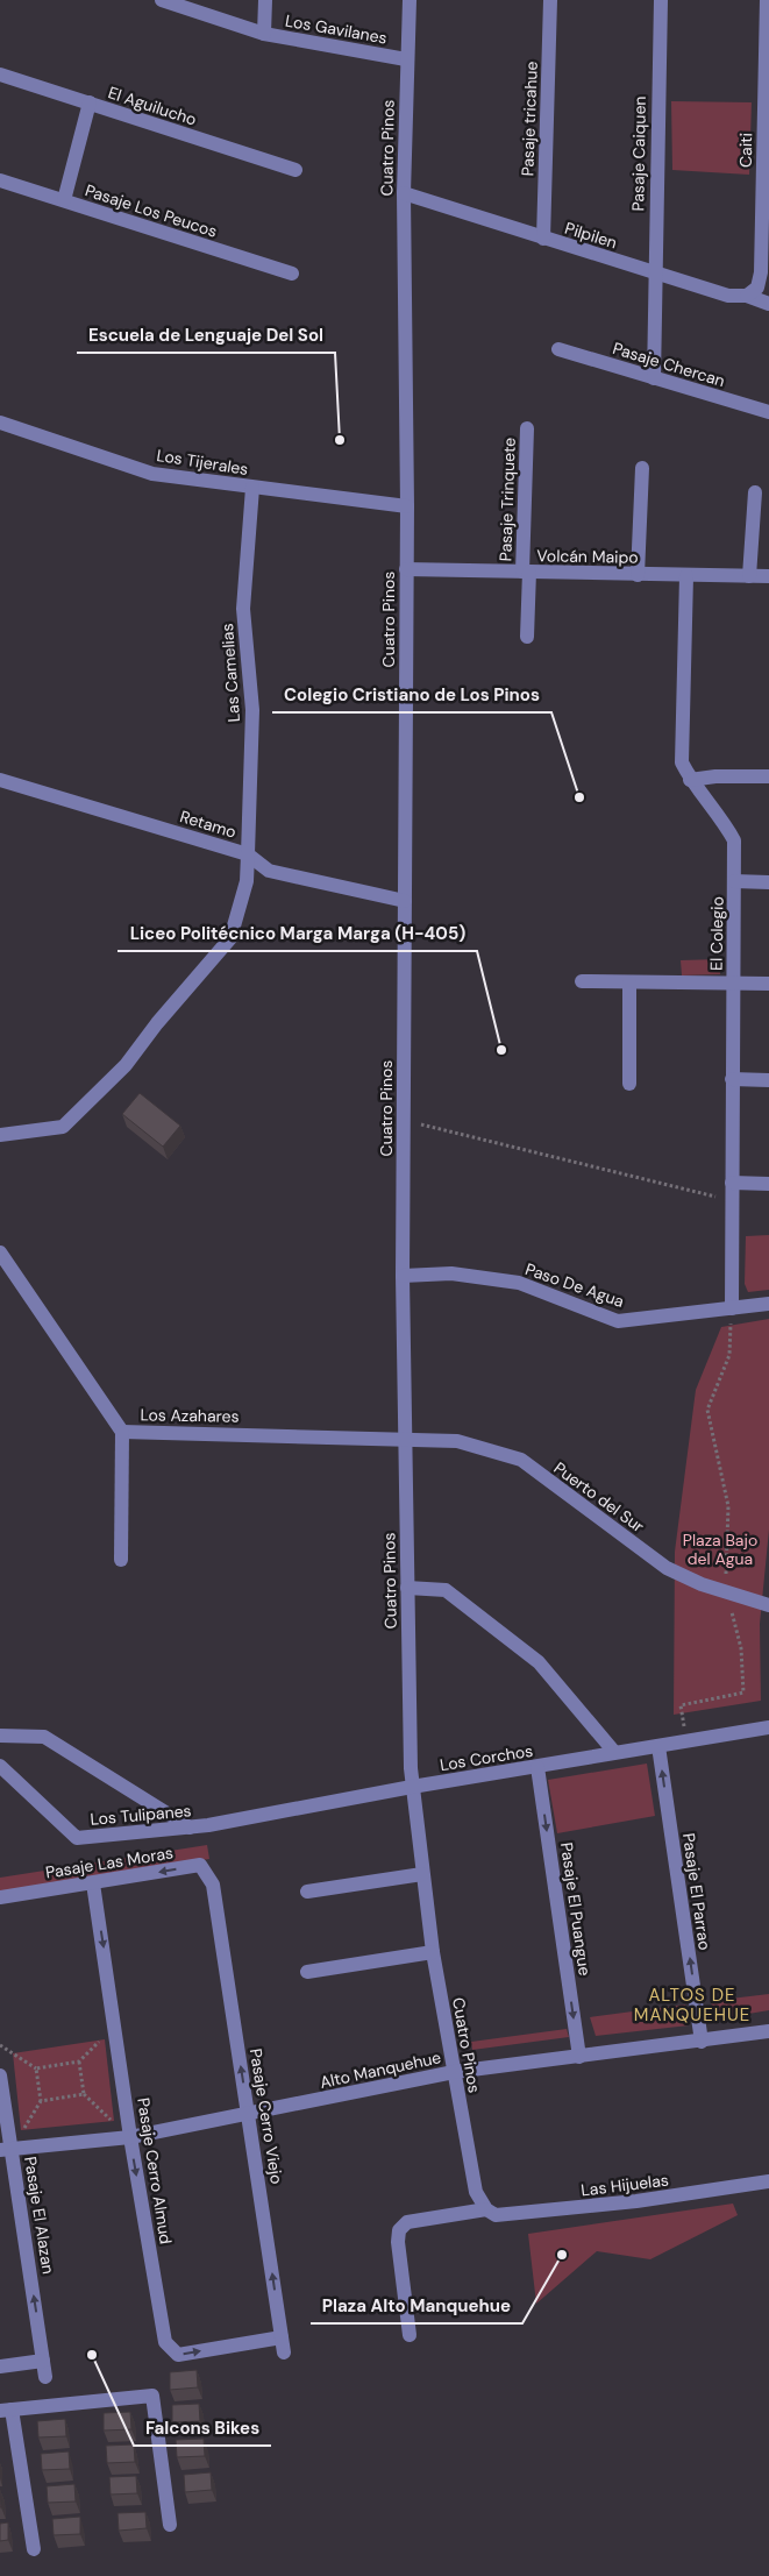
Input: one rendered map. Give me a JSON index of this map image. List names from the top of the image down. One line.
{"streets":{"street":["Los Gavilanes","El Aguilucho","Pasaje tricahue","Cuatro Pinos","Caiti","Pasaje Caiquen","Pasaje Los Peucos","Pilpilen","Pasaje Chercan","Los Tijerales","Pasaje Trinquete","Volcán Maipo","Las Camelias","Retamo","El Colegio","Paso De Agua","Los Azahares","Puerto del Sur","Los Corchos","Los Tulipanes","Pasaje Las Moras","Pasaje El Parrao","Pasaje El Puangue","Alto Manquehue","Pasaje Cerro Viejo","Pasaje Cerro Almud","Las Hijuelas","Pasaje El Alazan"]},"crossings":[["Los Gavilanes","Cuatro Pinos"],["Pasaje tricahue","Pilpilen"],["Cuatro Pinos","Pilpilen"],["Cuatro Pinos","Los Tijerales"],["Cuatro Pinos","Volcán Maipo"],["Cuatro Pinos","Retamo"],["Cuatro Pinos","Paso De Agua"],["Cuatro Pinos","Los Azahares"],["Cuatro Pinos","Puerto del Sur"],["Cuatro Pinos","Los Corchos"],["Cuatro Pinos","Alto Manquehue"],["Cuatro Pinos","Las Hijuelas"],["Caiti","Pilpilen"],["Pasaje Caiquen","Pilpilen"],["Pasaje Caiquen","Pasaje Chercan"],["Los Tijerales","Las Camelias"],["Pasaje Trinquete","Volcán Maipo"],["Volcán Maipo","El Colegio"],["Las Camelias","Retamo"],["El Colegio","Paso De Agua"],["Los Azahares","Puerto del Sur"],["Los Corchos","Los Tulipanes"],["Los Corchos","Pasaje El Parrao"],["Los Corchos","Pasaje El Puangue"],["Pasaje Las Moras","Pasaje Cerro Viejo"],["Pasaje Las Moras","Pasaje Cerro Almud"],["Pasaje El Parrao","Alto Manquehue"],["Pasaje El Puangue","Alto Manquehue"],["Alto Manquehue","Pasaje Cerro Viejo"],["Alto Manquehue","Pasaje Cerro Almud"],["Alto Manquehue","Pasaje El Alazan"],["Pasaje Cerro Viejo","Pasaje Cerro Almud"]],"one_way":["Pasaje Las Moras","Pasaje El Parrao","Pasaje El Puangue","Pasaje Cerro Viejo","Pasaje Cerro Almud","Pasaje El Alazan"],"districts":["ALTOS DE MANQUEHUE"],"parks":["Plaza Bajo del Agua"],"places":["Escuela de Lenguaje Del Sol","Colegio Cristiano de Los Pinos","Liceo Politécnico Marga Marga (H-405)","Plaza Alto Manquehue","Falcons Bikes"]}
